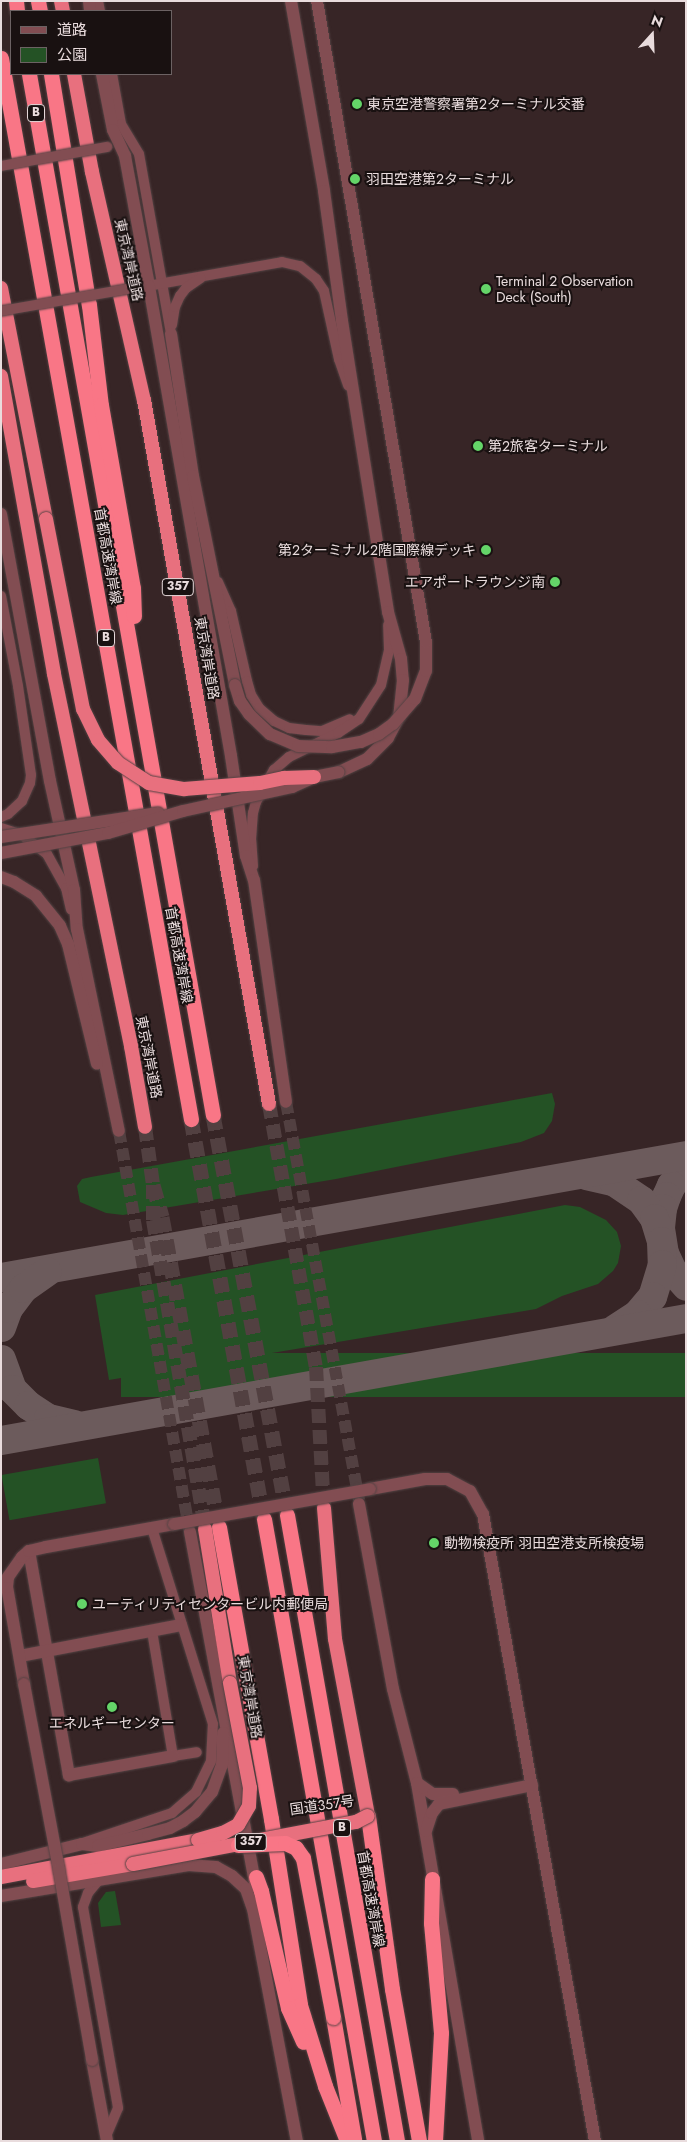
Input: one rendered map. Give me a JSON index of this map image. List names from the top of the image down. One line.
{"streets":{"highway":["B","東京湾岸道路","首都高速湾岸線","357","国道357号"]},"crossings":[["東京湾岸道路","国道357号"]],"places":["東京空港警察署第2ターミナル交番","羽田空港第2ターミナル","Terminal 2 Observation Deck (South)","第2旅客ターミナル","第2ターミナル2階国際線デッキ","エアポートラウンジ南","動物検疫所 羽田空港支所検疫場","ユーティリティセンタービル内郵便局","エネルギーセンター"],"legend":["道路","公園"],"north":"top"}
